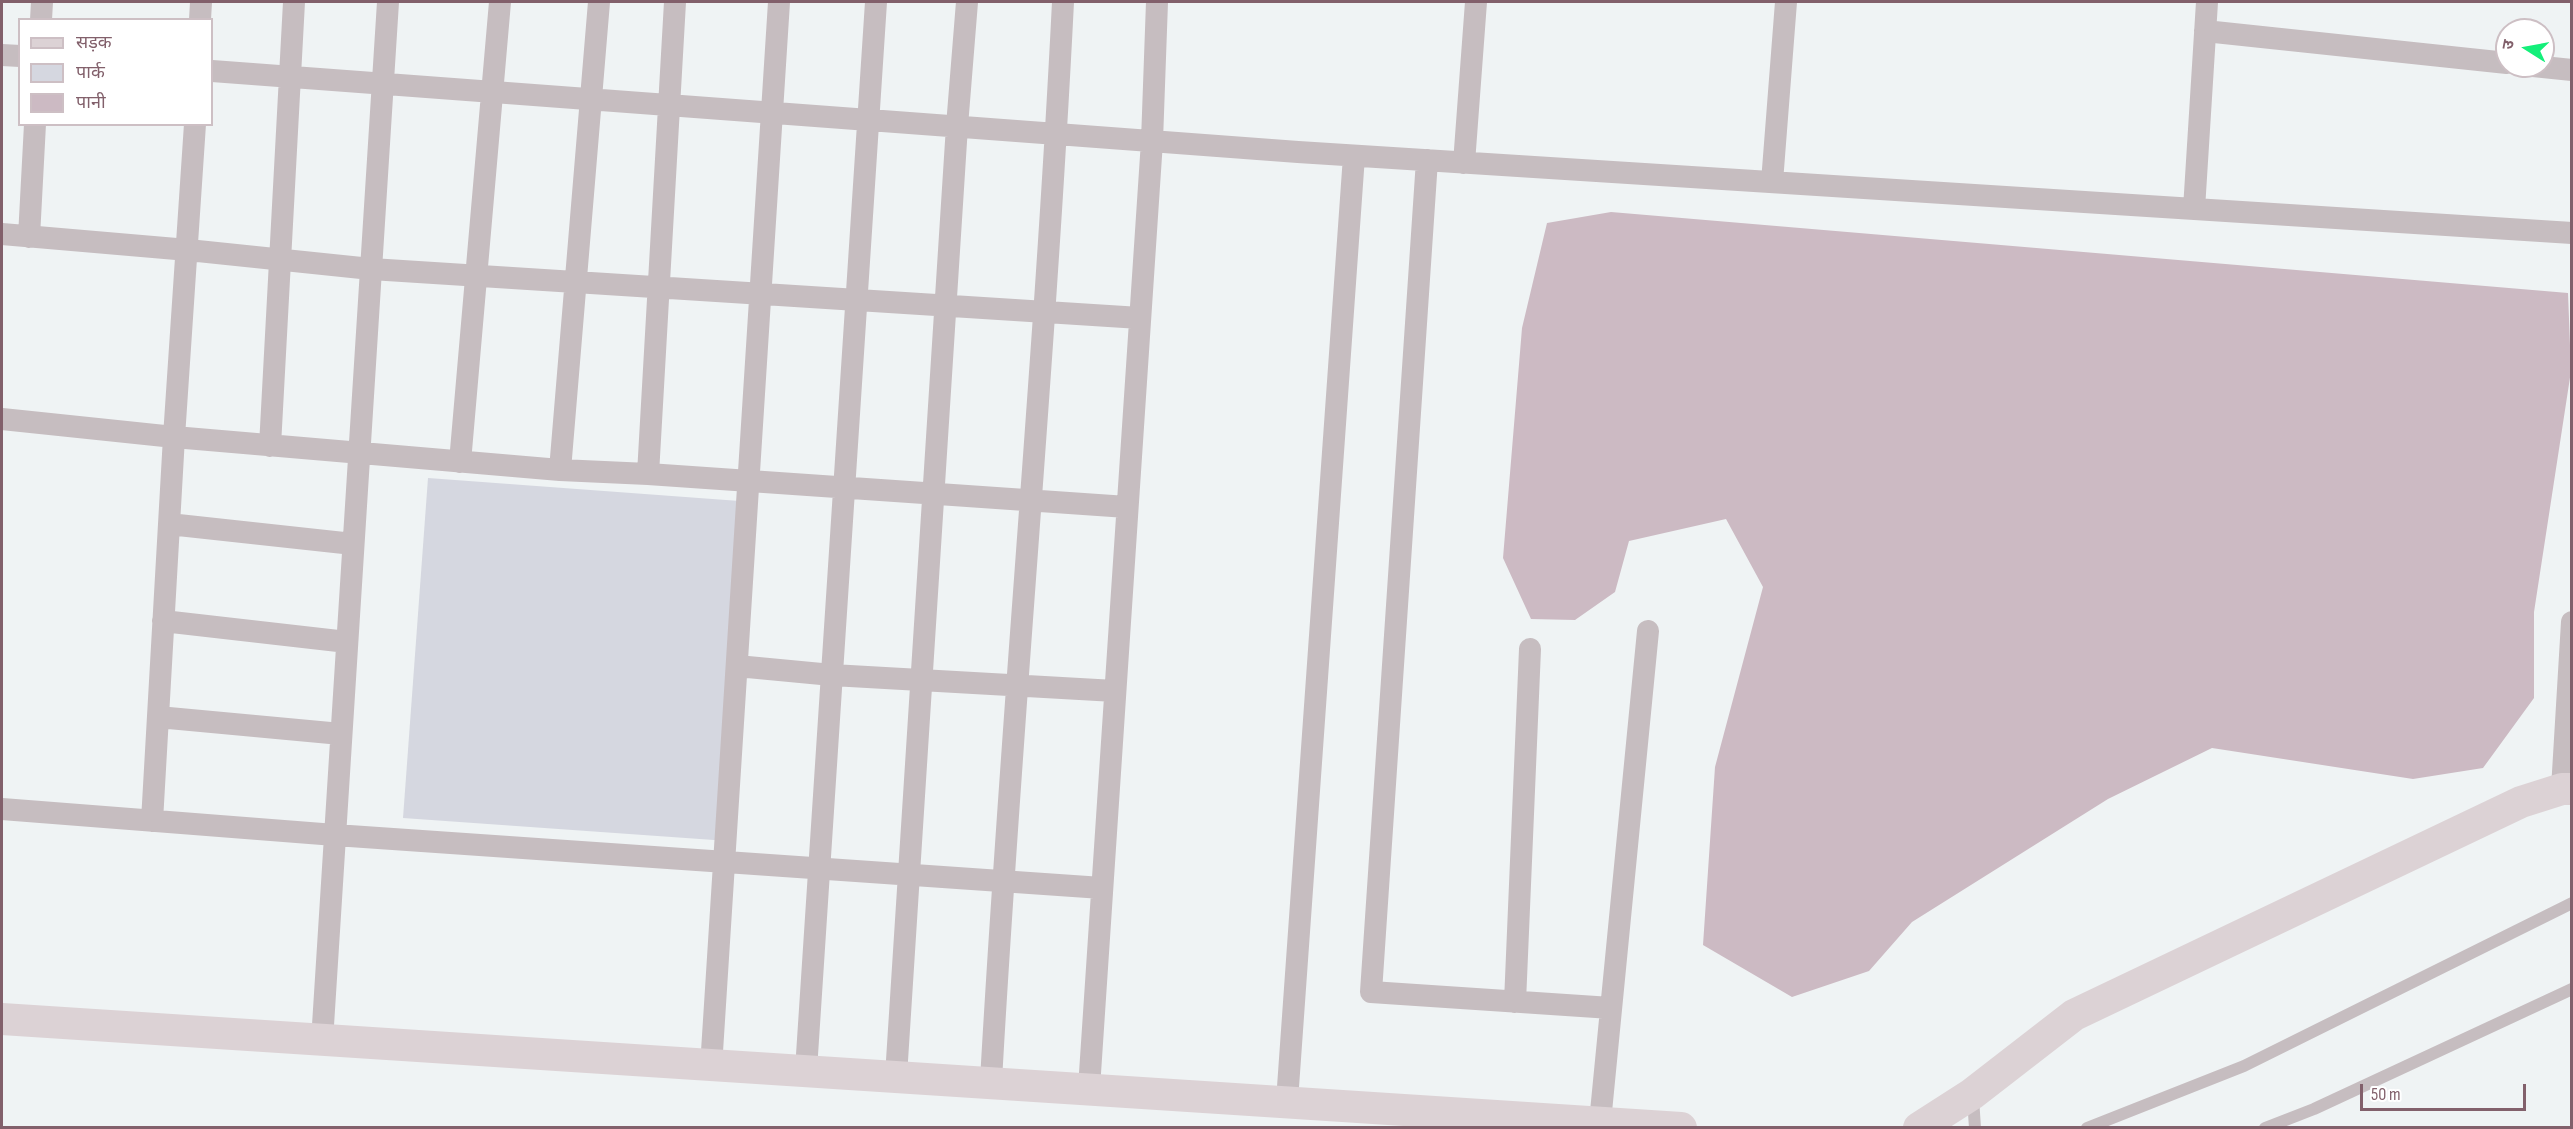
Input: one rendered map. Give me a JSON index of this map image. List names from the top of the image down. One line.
{"legend":["सड़क","पार्क","पानी"],"scale_bar":"50 m","north":"left"}
